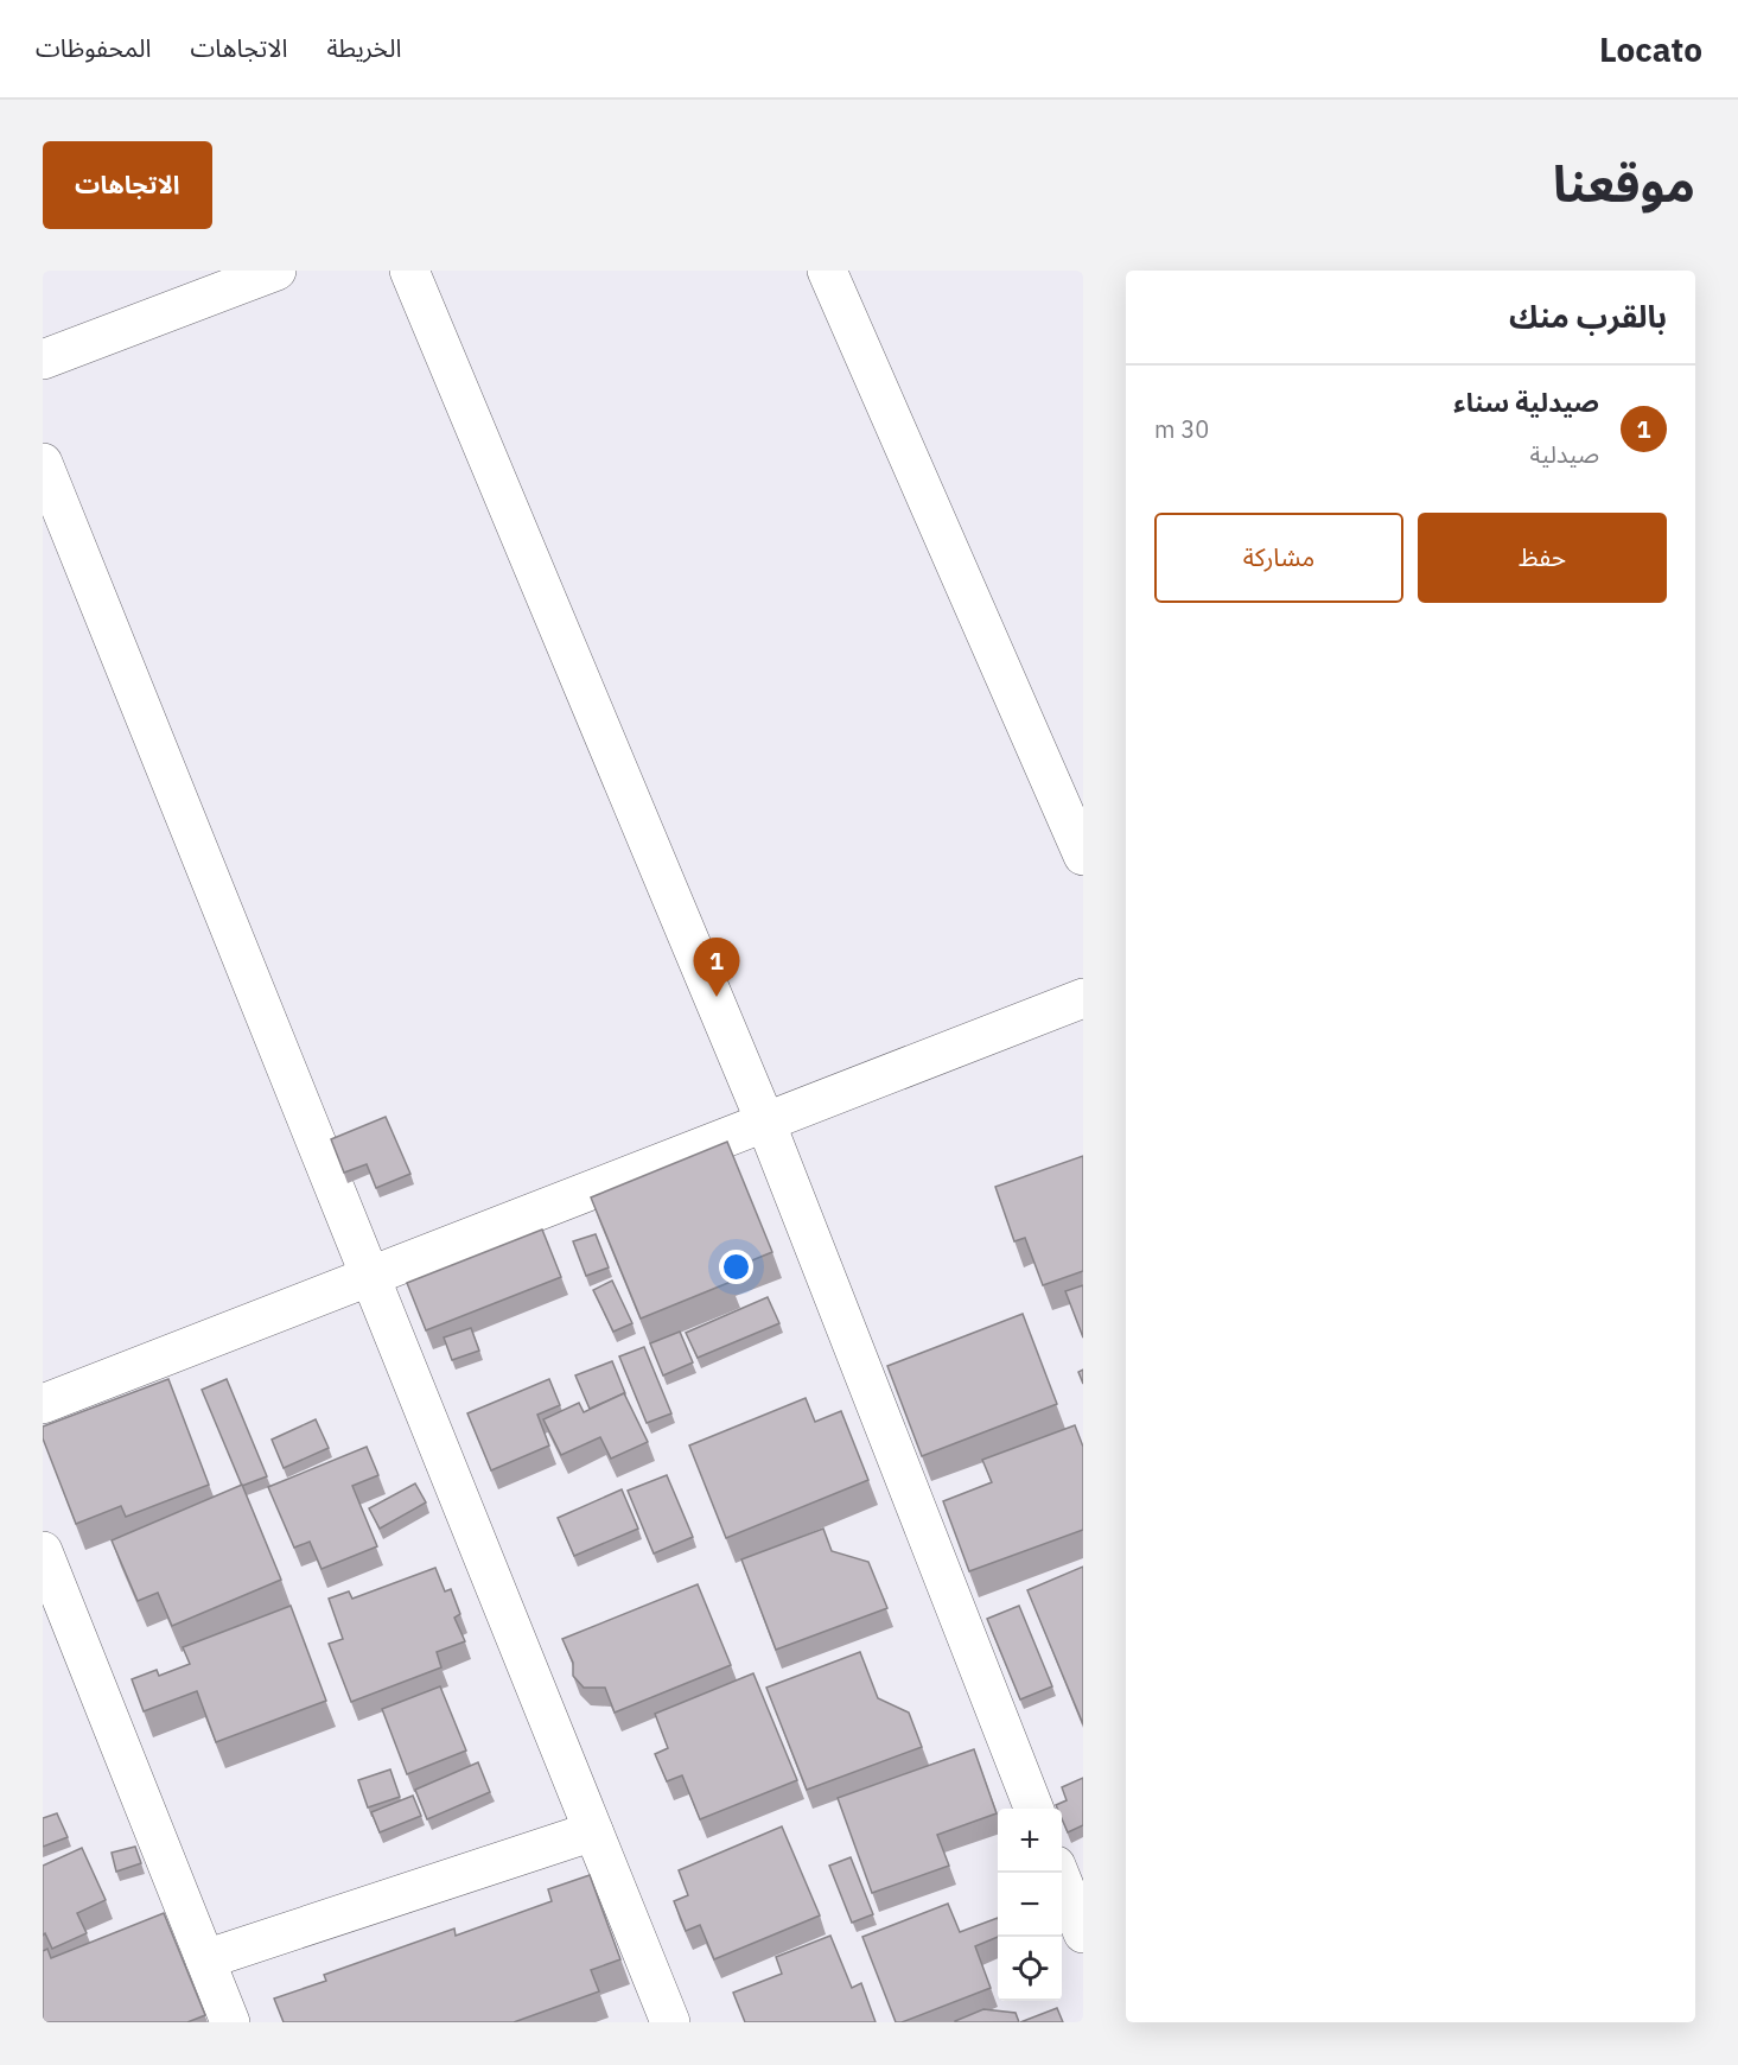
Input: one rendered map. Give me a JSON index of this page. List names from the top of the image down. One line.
{"page":{"header":"Locato","nav":["الخريطة","الاتجاهات","المحفوظات"],"title":"موقعنا","buttons":["الاتجاهات",["حفظ","مشاركة"]],"heading":"بالقرب منك","list":[{"mark":"1","name":"صيدلية سناء","note":"صيدلية","value":"30 m"}],"pins":"1","map_buttons":["+","−"]}}
